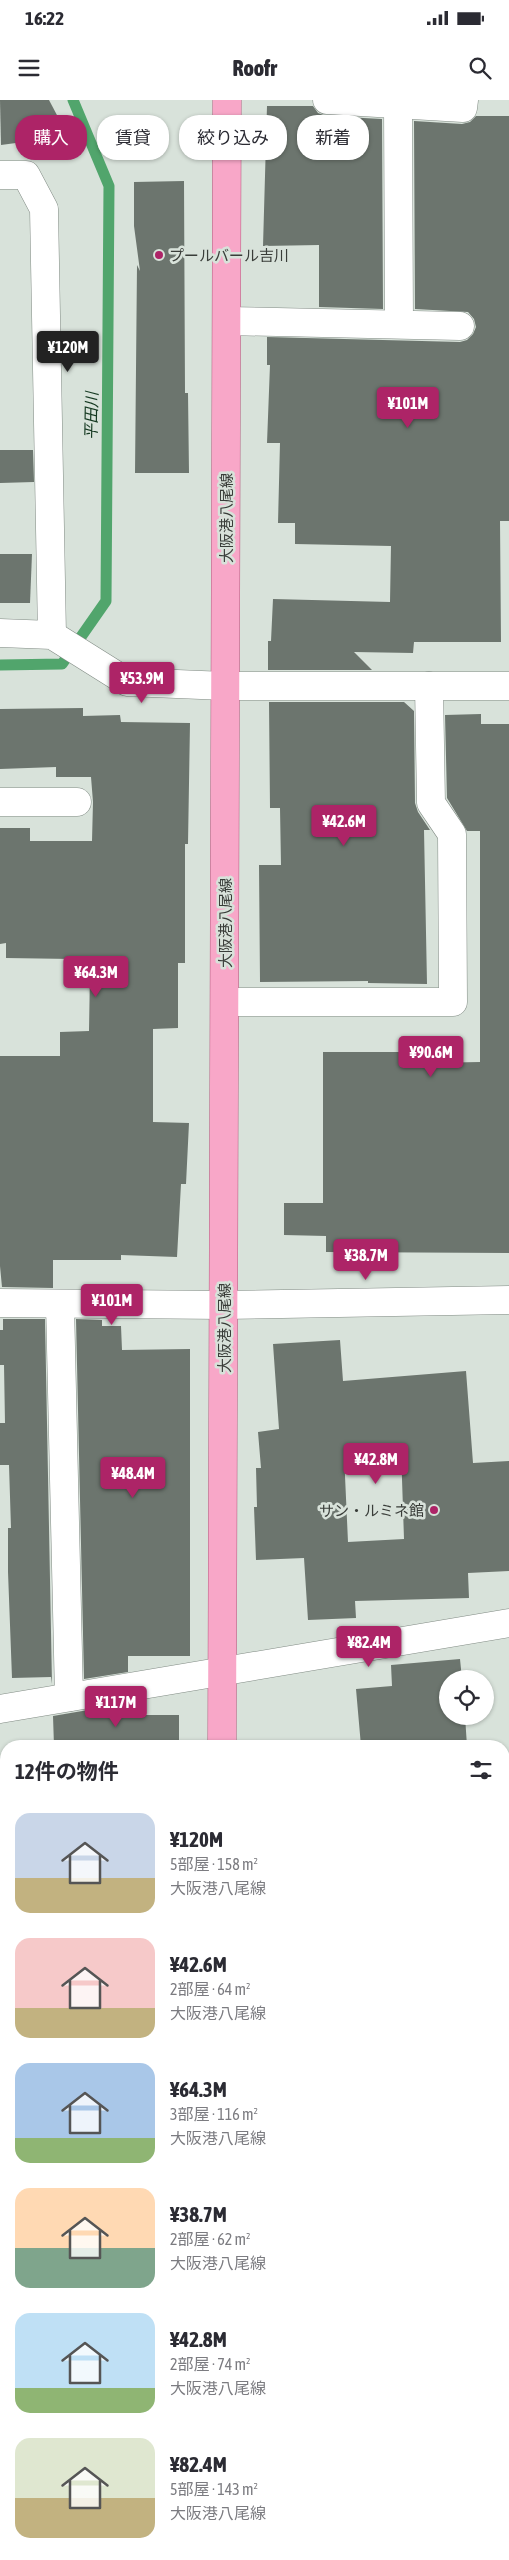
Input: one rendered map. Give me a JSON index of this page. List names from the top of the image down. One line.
{"streets":{"main road":["大阪港八尾線"]},"water":["平田川"],"places":["プールバール吉川","サン・ルミネ館"],"page":{"status":"16:22","header":"Roofr","chip":["購入","賃貸","絞り込み","新着"],"price":["¥120M","¥101M","¥53.9M","¥42.6M","¥64.3M","¥90.6M","¥38.7M","¥101M","¥42.8M","¥48.4M","¥82.4M","¥117M"],"heading":"12件の物件","list":[{"name":"¥120M","note":"5部屋 · 158 m² · 大阪港八尾線"},{"name":"¥42.6M","note":"2部屋 · 64 m² · 大阪港八尾線"},{"name":"¥64.3M","note":"3部屋 · 116 m² · 大阪港八尾線"},{"name":"¥38.7M","note":"2部屋 · 62 m² · 大阪港八尾線"},{"name":"¥42.8M","note":"2部屋 · 74 m² · 大阪港八尾線"},{"name":"¥82.4M","note":"5部屋 · 143 m² · 大阪港八尾線"}]}}
